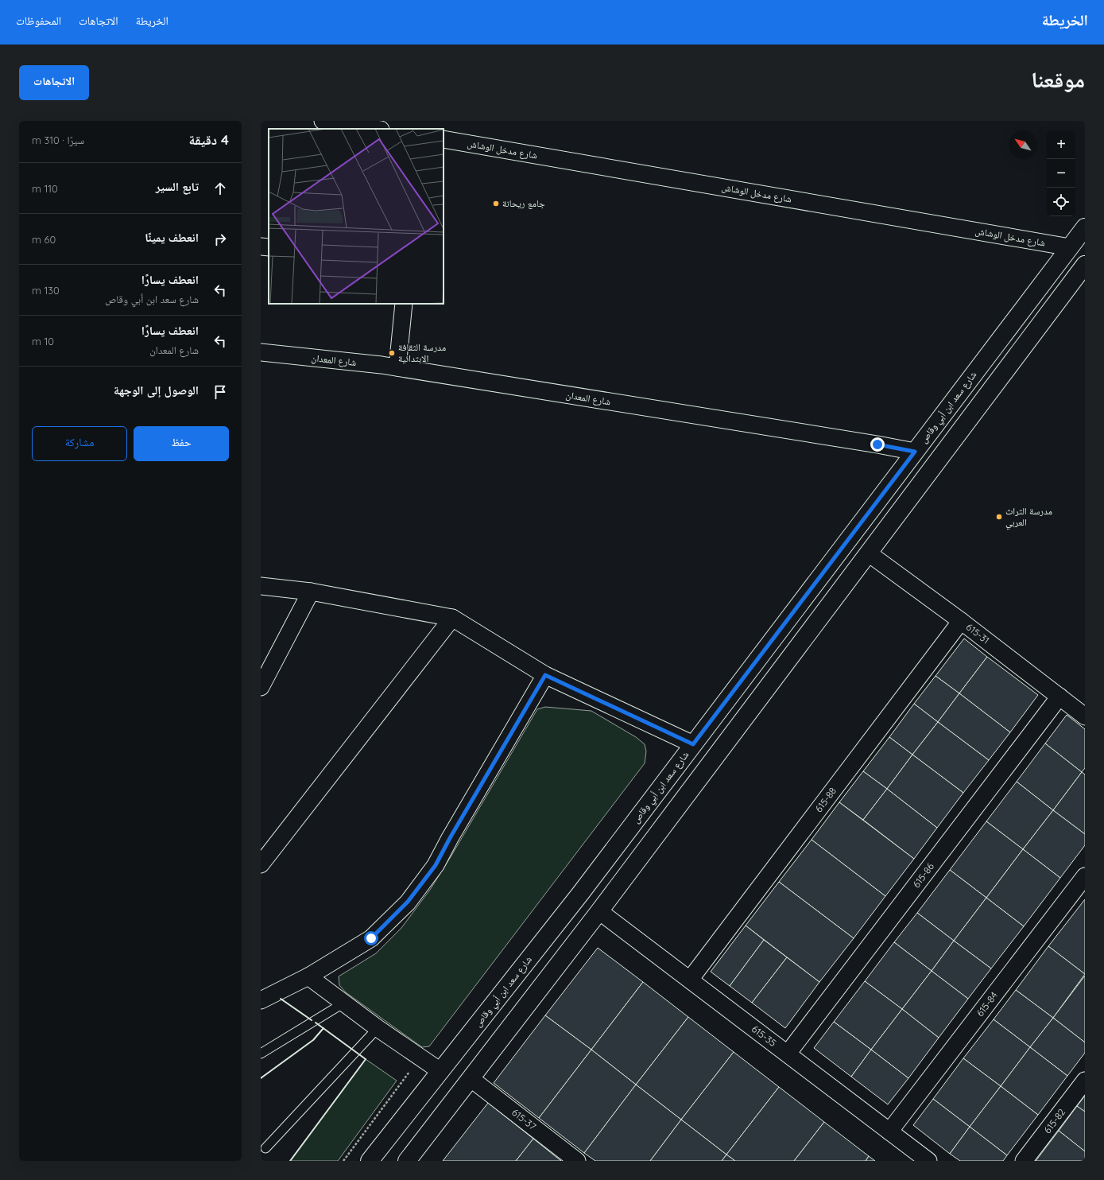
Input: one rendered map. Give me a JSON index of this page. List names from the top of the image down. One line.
{"streets":{"main road":["شارع سعد ابن أبي وقاص"],"street":["شارع مدخل الوشاش","شارع المعدان","615-31","615-88","615-86","615-84","615-35","615-37","615-82"]},"crossings":[["شارع مدخل الوشاش","شارع سعد ابن أبي وقاص"],["شارع المعدان","شارع سعد ابن أبي وقاص"],["615-31","615-88"],["615-31","615-86"],["615-88","615-35"],["615-86","615-35"],["615-84","615-35"]],"places":["جامع ريحانة","مدرسة الثقافة الابتدائية","مدرسة التراث العربي"],"north":"top left","page":{"header":"الخريطة","nav":["الخريطة","الاتجاهات","المحفوظات"],"title":"موقعنا","buttons":["الاتجاهات",["حفظ","مشاركة"]],"heading":["4 دقيقة","سيرًا · 310 m"],"map_buttons":["+","−"],"list":[["تابع السير","110 m"],["انعطف يمينًا","60 m"],["انعطف يسارًا","شارع سعد ابن أبي وقاص","130 m"],["انعطف يسارًا","شارع المعدان","10 m"],"الوصول إلى الوجهة"]}}
